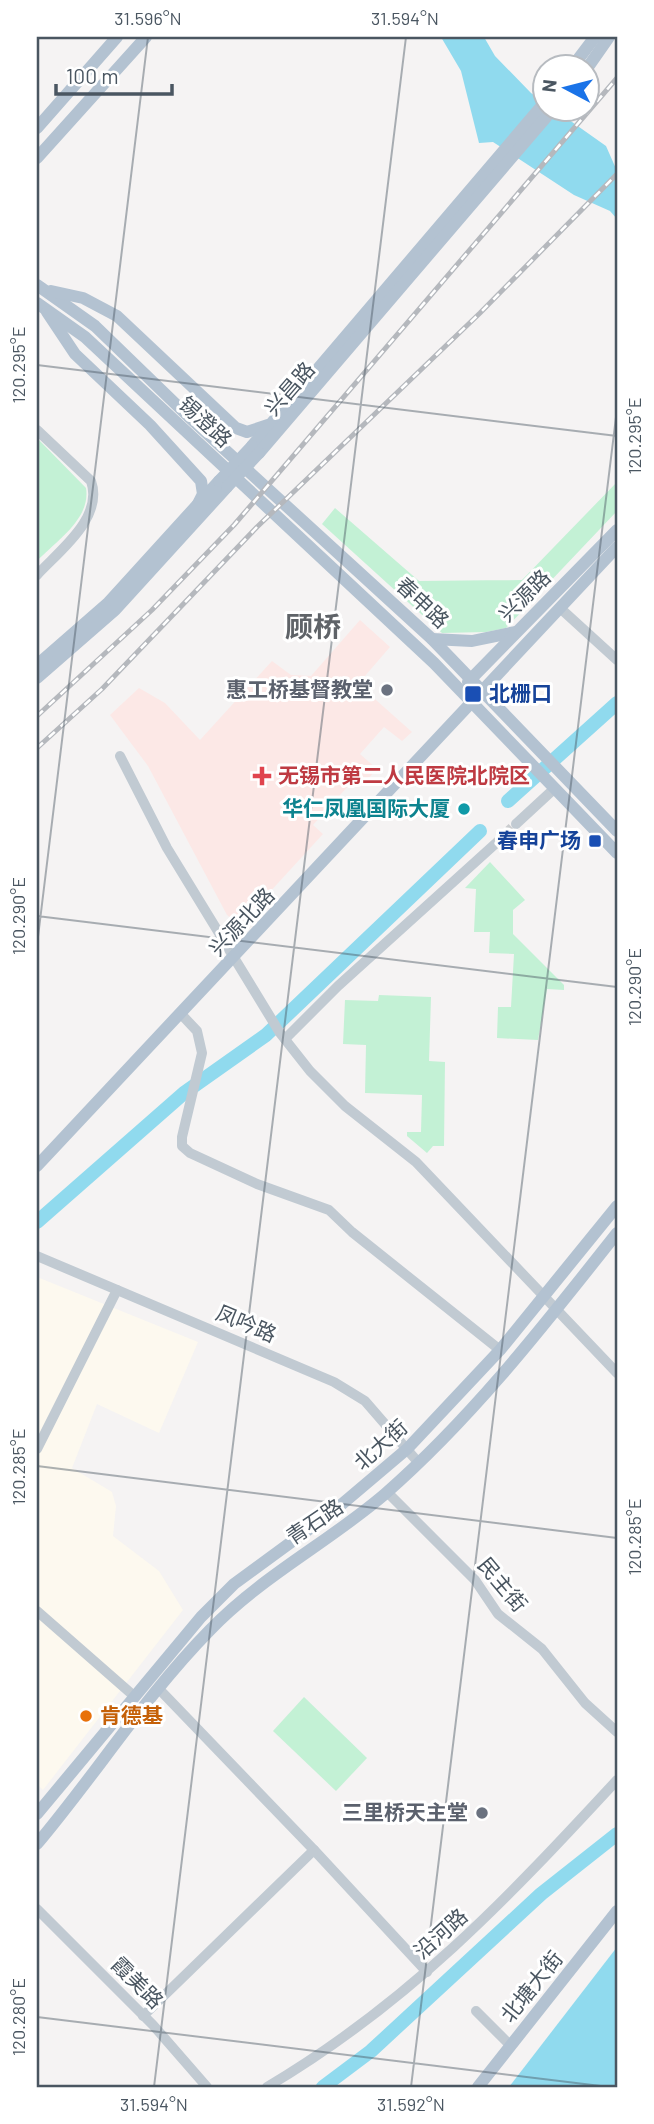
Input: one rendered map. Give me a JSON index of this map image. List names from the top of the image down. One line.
{"streets":{"main road":["兴昌路","锡澄路","兴源路","春申路","兴源北路","北大街","青石路","北塘大街"],"street":["凤吟路","民主街","沿河路","霞美路"]},"crossings":[["锡澄路","春申路"],["兴源路","春申路"],["兴源路","兴源北路"],["春申路","兴源北路"],["凤吟路","北大街"],["凤吟路","青石路"],["青石路","民主街"]],"districts":["顾桥"],"places":{"other":["惠工桥基督教堂","华仁凤凰国际大厦","肯德基","三里桥天主堂"],"transit":["北栅口","春申广场"],"health":["无锡市第二人民医院北院区"]},"scale_bar":"100 m","north":"left","coordinates":["31.596°N","31.594°N","120.295°E","120.290°E","120.285°E","120.280°E","31.592°N"]}
